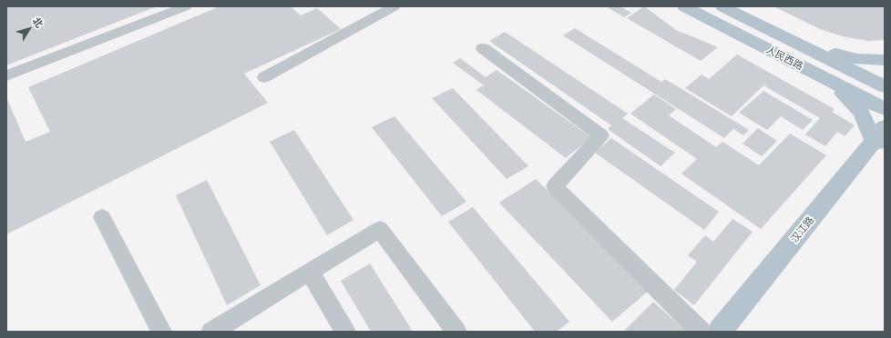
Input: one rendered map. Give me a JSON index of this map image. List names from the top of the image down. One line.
{"streets":{"main road":["人民西路","汉江路"]},"north":"top right"}
